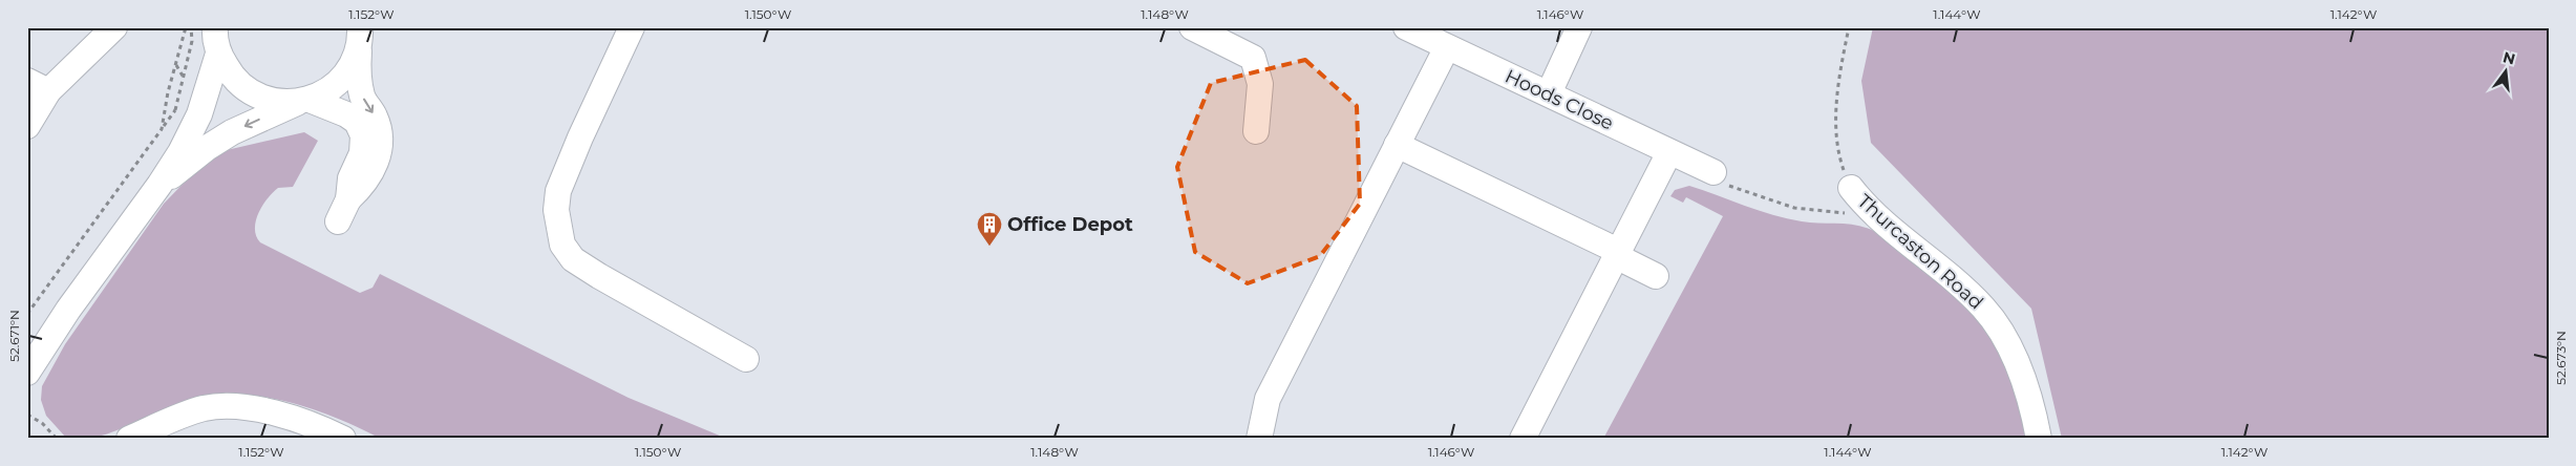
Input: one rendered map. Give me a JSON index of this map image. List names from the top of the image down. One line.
{"streets":{"street":["Hoods Close","Thurcaston Road"]},"places":{"building":["Office Depot"]},"north":"top","coordinates":["1.152°W","1.150°W","1.148°W","1.146°W","1.144°W","1.142°W","52.671°N","52.673°N"]}
